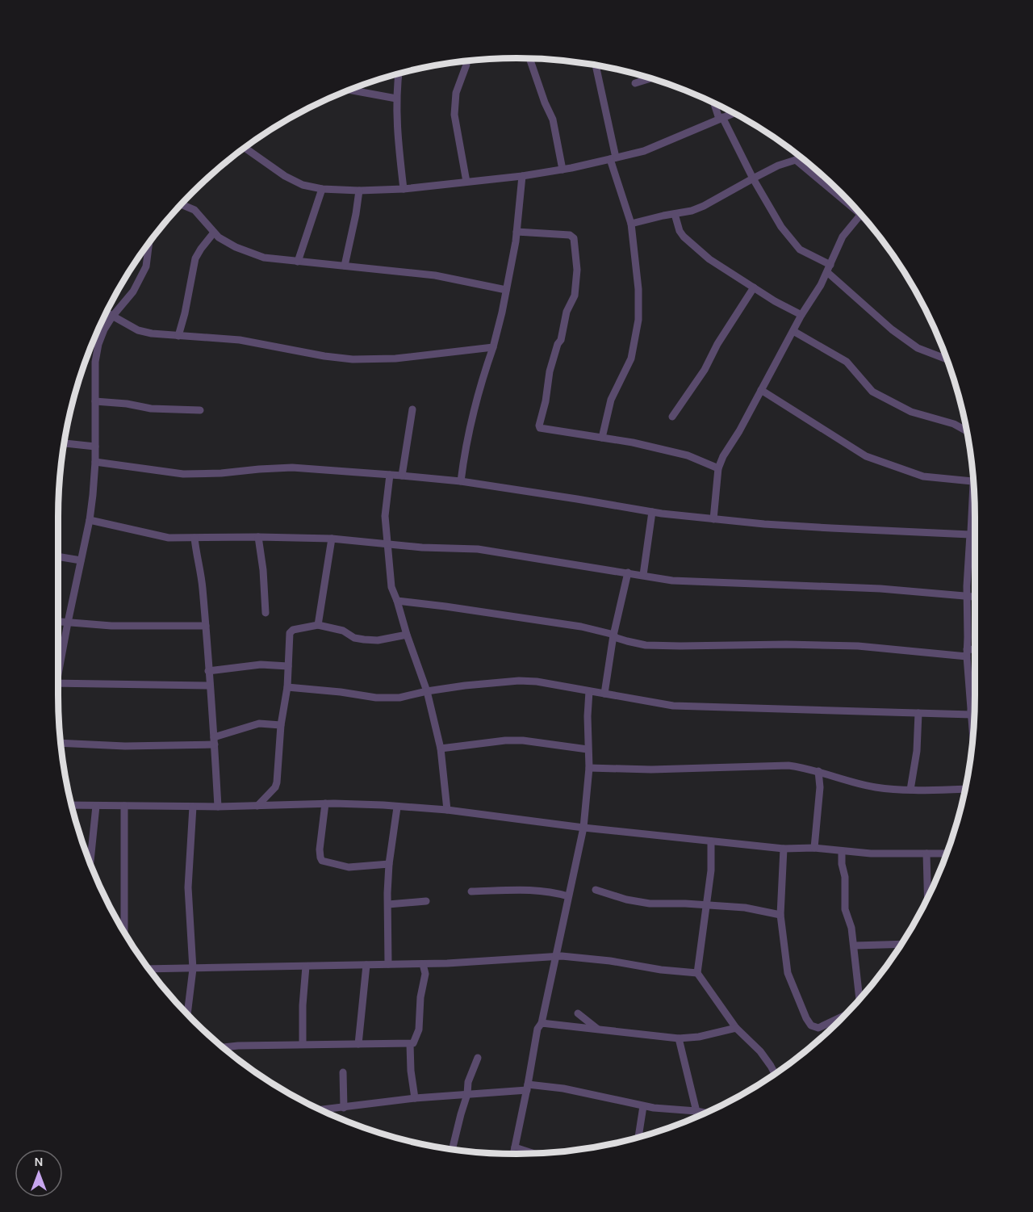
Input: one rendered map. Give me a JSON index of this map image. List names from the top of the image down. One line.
{"north":"top"}
